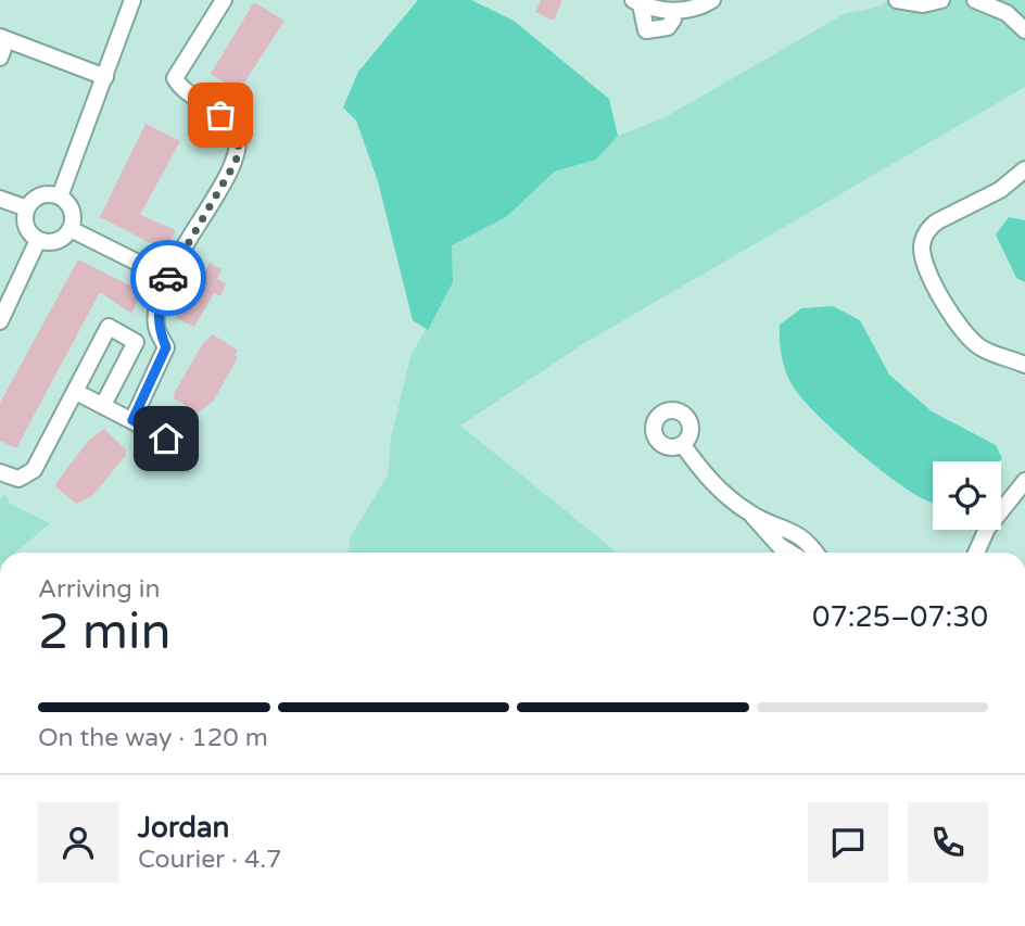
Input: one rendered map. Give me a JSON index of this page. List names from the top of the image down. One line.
{"page":{"heading":["2 min","Arriving in","07:25–07:30"],"panel":["Jordan","Courier · 4.7"],"bar":"On the way · 120 m"}}
